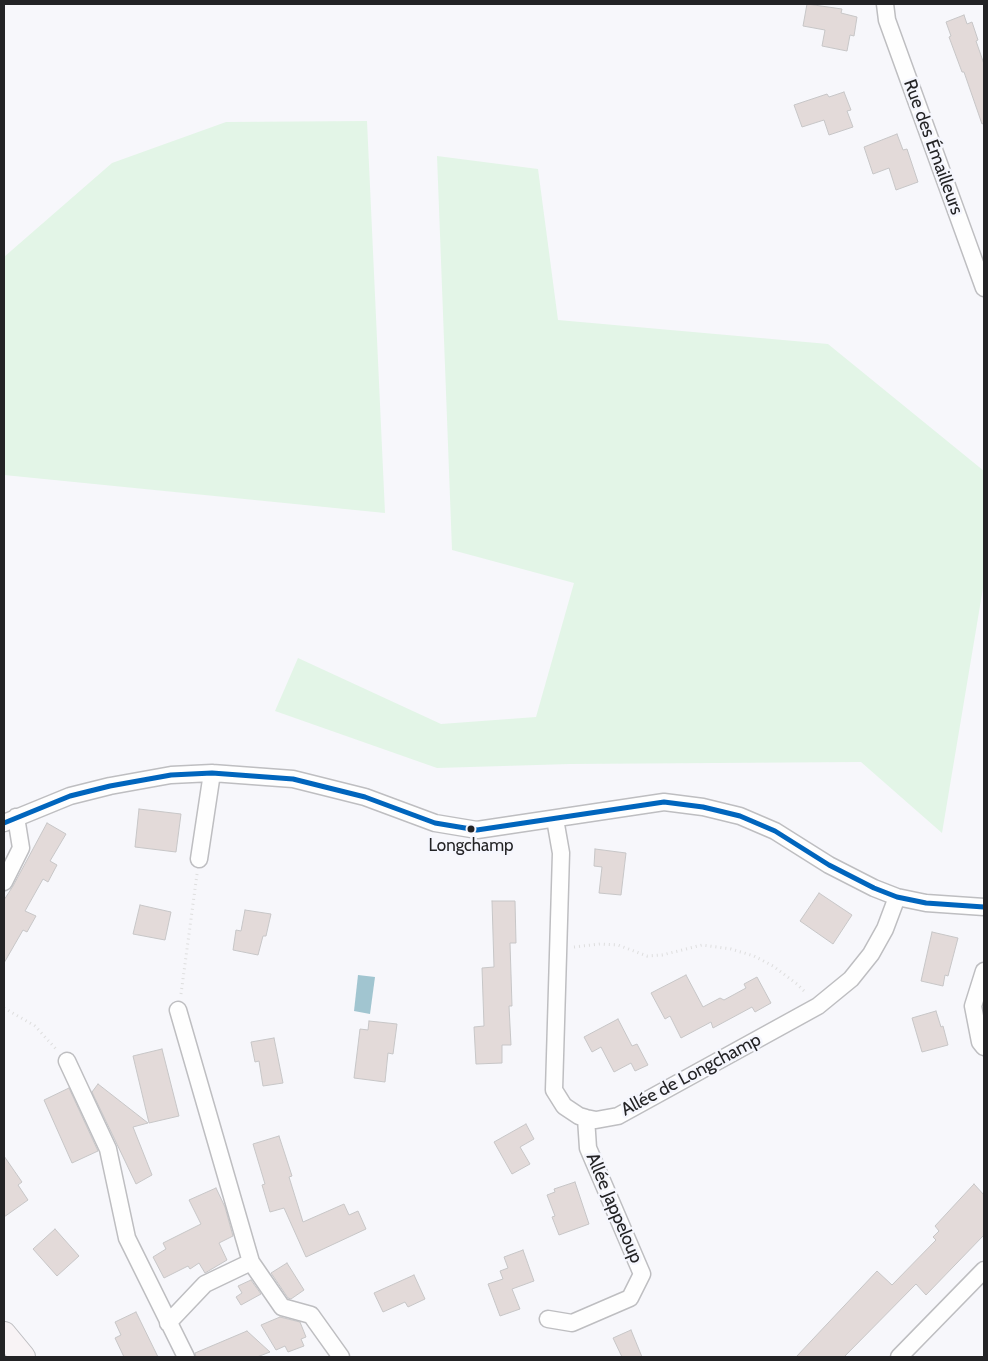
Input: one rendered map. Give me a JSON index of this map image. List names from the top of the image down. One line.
{"streets":{"street":["Rue des Émailleurs","Allée de Longchamp","Allée Jappeloup"]},"crossings":[["Allée de Longchamp","Allée Jappeloup"]],"places":["Longchamp"]}
